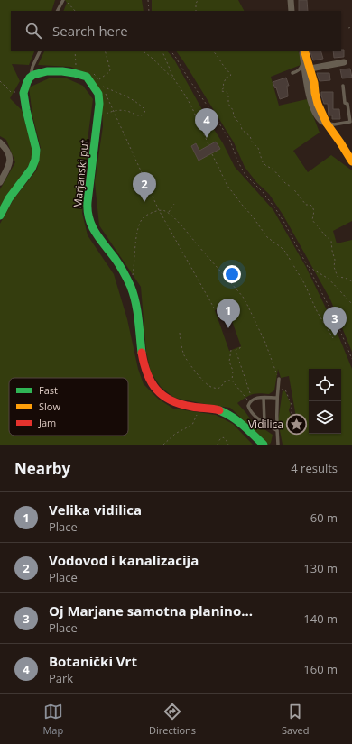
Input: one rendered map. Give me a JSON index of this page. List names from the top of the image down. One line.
{"streets":{"street":["Marjanski put"]},"places":{"place":["Vidilica"]},"legend":["Fast","Slow","Jam"],"page":{"search":"Search here","pins":["4","2","1","3"],"heading":["Nearby","4 results"],"list":[{"mark":"1","name":"Velika vidilica","note":"Place","value":"60 m"},{"mark":"2","name":"Vodovod i kanalizacija","note":"Place","value":"130 m"},{"mark":"3","name":"Oj Marjane samotna planino...","note":"Place","value":"140 m"},{"mark":"4","name":"Botanički Vrt","note":"Park","value":"160 m"}],"nav":["Map","Directions","Saved"]}}
